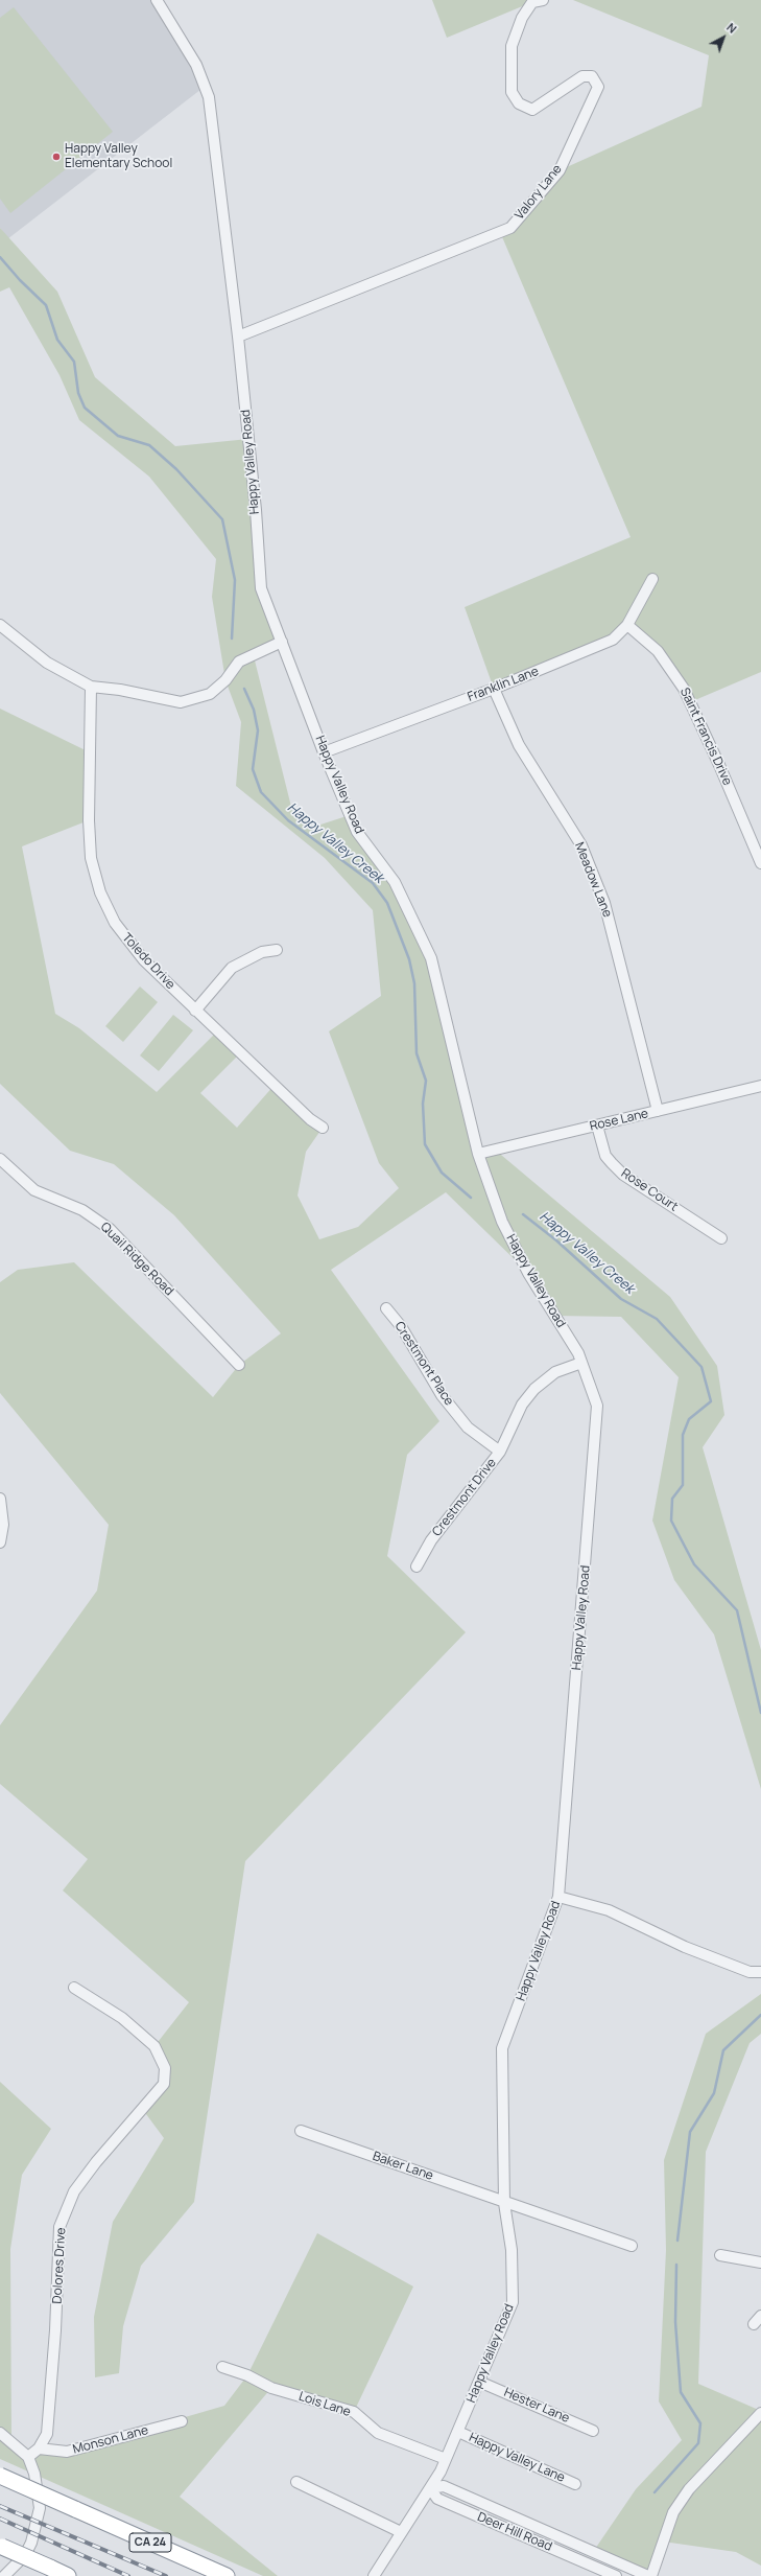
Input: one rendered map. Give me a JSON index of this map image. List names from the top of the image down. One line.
{"streets":{"highway":["CA 24"],"street":["Valory Lane","Happy Valley Road","Franklin Lane","Saint Francis Drive","Meadow Lane","Toledo Drive","Rose Lane","Rose Court","Quail Ridge Road","Crestmont Place","Crestmont Drive","Baker Lane","Dolores Drive","Lois Lane","Hester Lane","Monson Lane","Happy Valley Lane","Deer Hill Road"]},"crossings":[["Valory Lane","Happy Valley Road"],["Happy Valley Road","Franklin Lane"],["Happy Valley Road","Rose Lane"],["Happy Valley Road","Crestmont Drive"],["Happy Valley Road","Baker Lane"],["Happy Valley Road","Lois Lane"],["Happy Valley Road","Hester Lane"],["Happy Valley Road","Happy Valley Lane"],["Happy Valley Road","Deer Hill Road"],["Franklin Lane","Saint Francis Drive"],["Franklin Lane","Meadow Lane"],["Meadow Lane","Rose Lane"],["Rose Lane","Rose Court"],["Crestmont Place","Crestmont Drive"],["Dolores Drive","Monson Lane"]],"water":["Happy Valley Creek"],"places":["Happy Valley Elementary School"],"north":"top right"}
